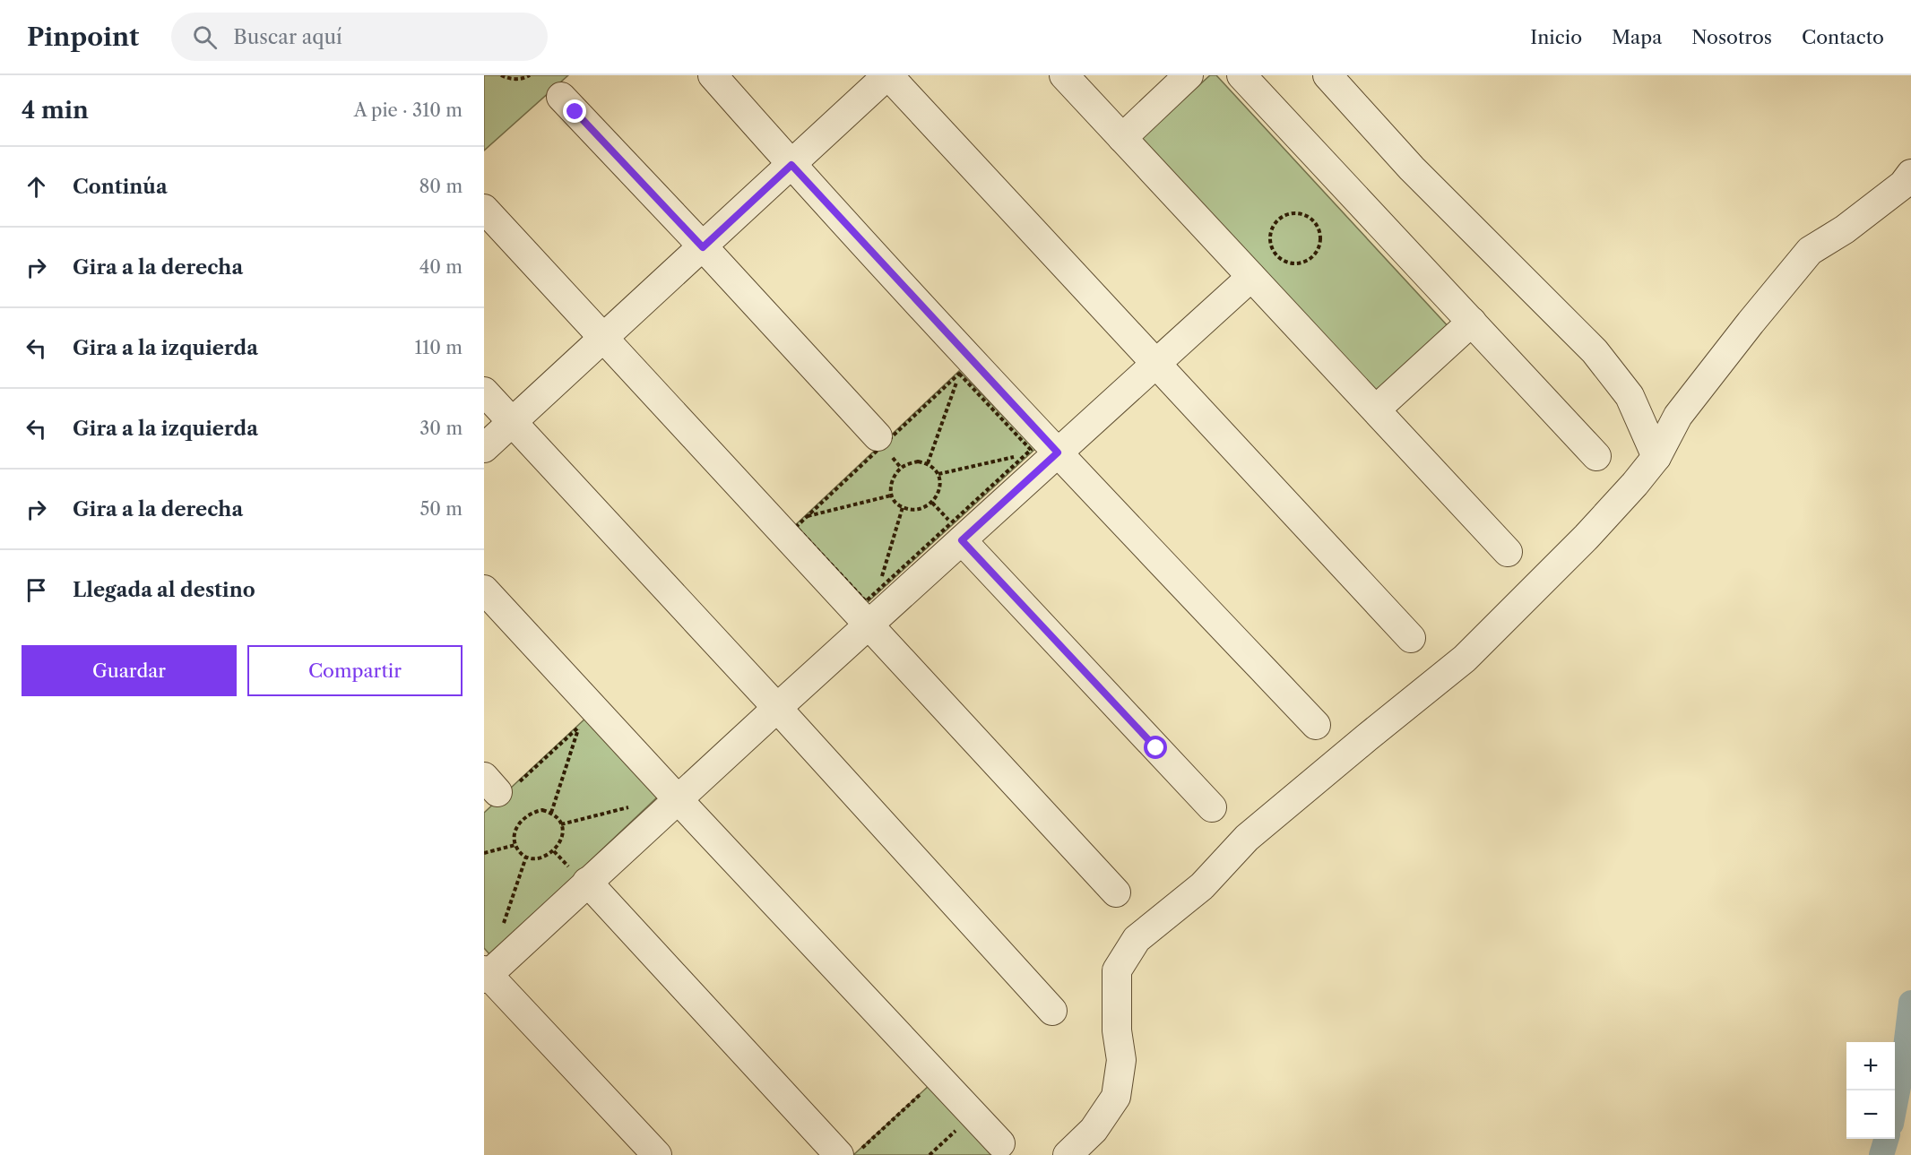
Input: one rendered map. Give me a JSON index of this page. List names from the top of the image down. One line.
{"page":{"header":"Pinpoint","search":"Buscar aquí","nav":["Inicio","Mapa","Nosotros","Contacto"],"heading":["4 min","A pie · 310 m"],"list":[["Continúa","80 m"],["Gira a la derecha","40 m"],["Gira a la izquierda","110 m"],["Gira a la izquierda","30 m"],["Gira a la derecha","50 m"],"Llegada al destino"],"buttons":["Guardar","Compartir"],"map_buttons":["+","−"]}}
